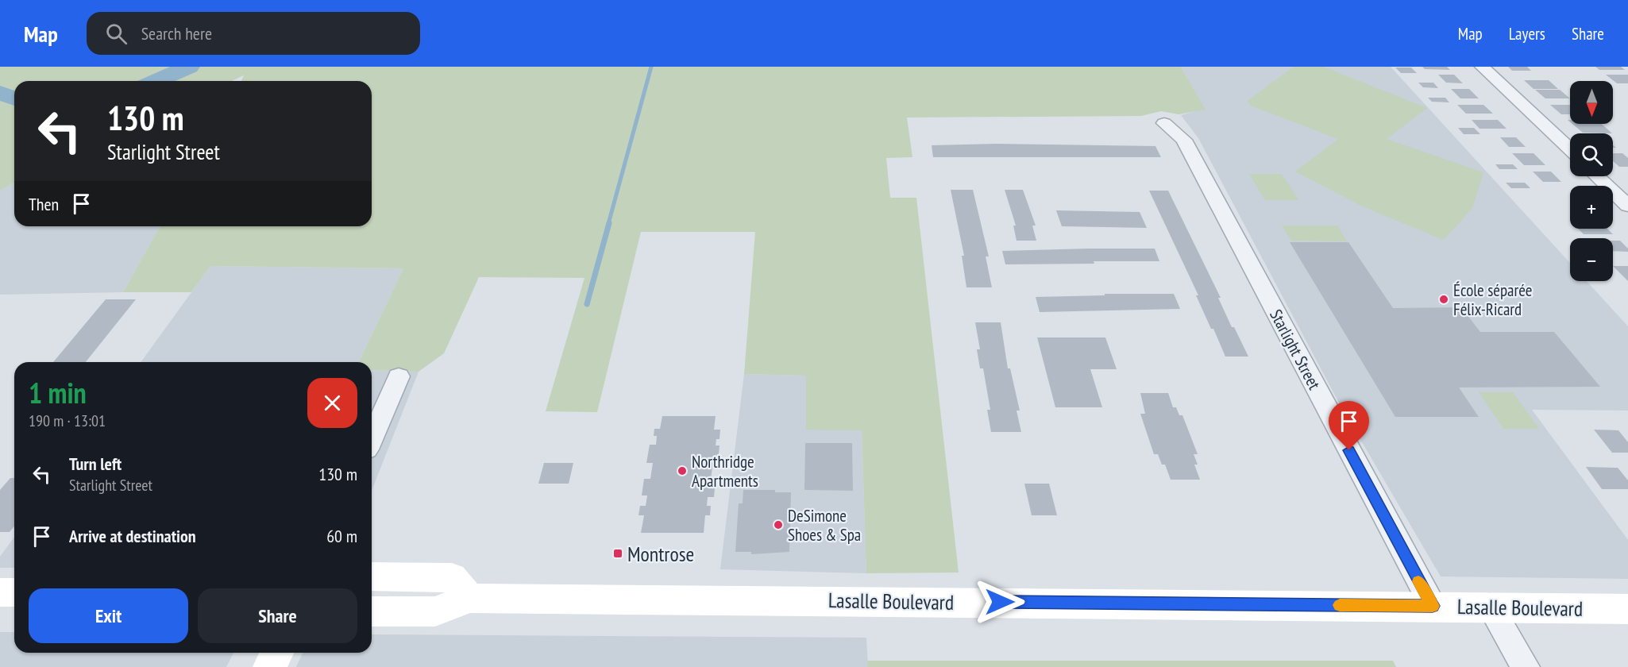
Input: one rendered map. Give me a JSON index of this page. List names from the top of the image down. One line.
{"streets":{"main road":["Lasalle Boulevard"],"street":["Starlight Street"]},"crossings":[["Starlight Street","Lasalle Boulevard"]],"places":{"other":["École séparée Félix-Ricard","Northridge Apartments","DeSimone Shoes & Spa"],"transit":["Montrose"]},"north":"bottom","page":{"header":"Map","search":"Search here","nav":["Map","Layers","Share"],"map_buttons":["+","−"],"turn":["130 m","Starlight Street"],"then":"Then","heading":["1 min","190 m · 13:01"],"list":[{"name":"Turn left","note":"Starlight Street","value":"130 m"},{"name":"Arrive at destination","value":"60 m"}],"buttons":["Exit","Share"]}}
